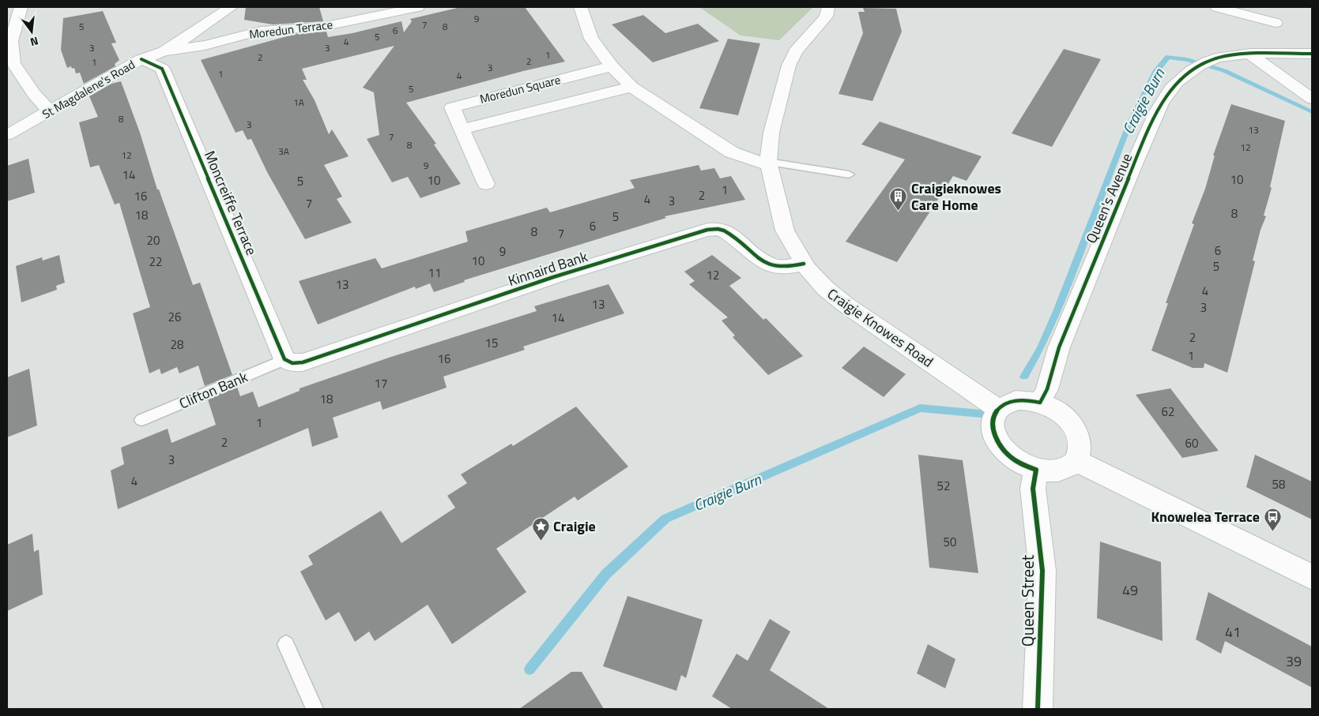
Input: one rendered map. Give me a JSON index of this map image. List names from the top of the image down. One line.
{"streets":{"street":["Moredun Terrace","St Magdalene's Road","Moredun Square","Queen's Avenue","Moncreiffe Terrace","Kinnaird Bank","Craigie Knowes Road","Queen Street"],"lane":["Clifton Bank"]},"crossings":[["Moredun Terrace","St Magdalene's Road"],["St Magdalene's Road","Moncreiffe Terrace"],["Queen's Avenue","Craigie Knowes Road"],["Queen's Avenue","Queen Street"],["Moncreiffe Terrace","Kinnaird Bank"],["Moncreiffe Terrace","Clifton Bank"],["Kinnaird Bank","Craigie Knowes Road"],["Kinnaird Bank","Clifton Bank"],["Craigie Knowes Road","Queen Street"]],"water":["Craigie Burn"],"places":{"building":["Craigieknowes Care Home"],"bus stop":["Knowelea Terrace"],"place":["Craigie"]},"house_numbers":["9","7","5","8","6","5","4","3","3","1","2","2","1","3","1","4","5","1A","8","3","13","7","8","12","3A","12","9","14","10","10","5","1","2","16","4","3","7","8","18","5","6","8","7","20","6","9","10","22","5","11","12","13","4","13","3","26","14","2","15","28","1","16","17","18","62","1","2","60","3","4","58","52","50","49","41","39"],"north":"bottom"}
